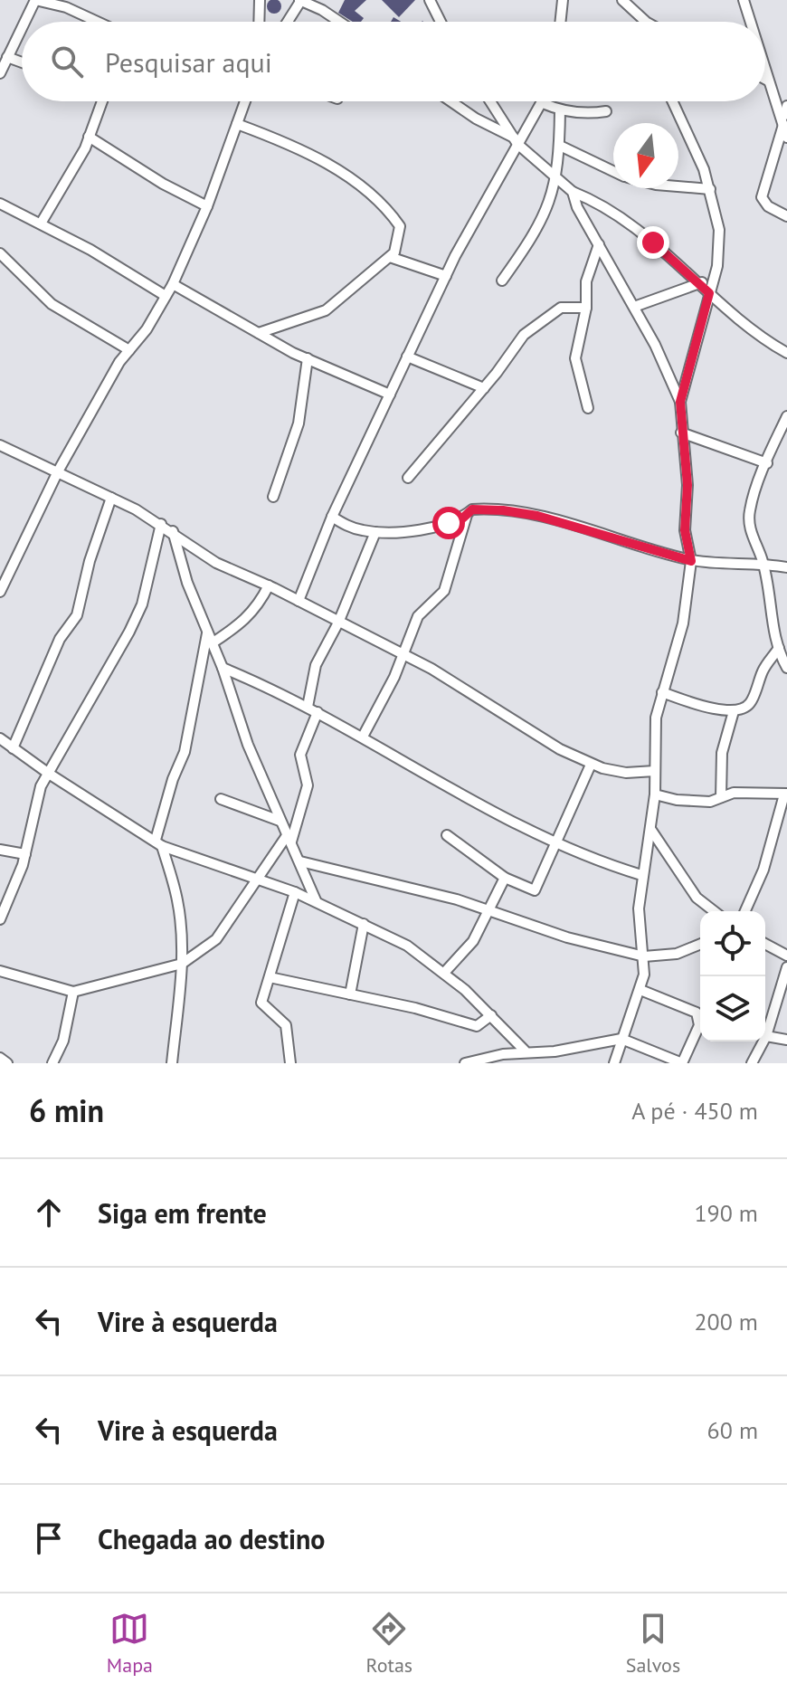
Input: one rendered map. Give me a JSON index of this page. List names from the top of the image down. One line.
{"north":"bottom","page":{"search":"Pesquisar aqui","heading":["6 min","A pé · 450 m"],"list":[["Siga em frente","190 m"],["Vire à esquerda","200 m"],["Vire à esquerda","60 m"],"Chegada ao destino"],"nav":["Mapa","Rotas","Salvos"]}}
